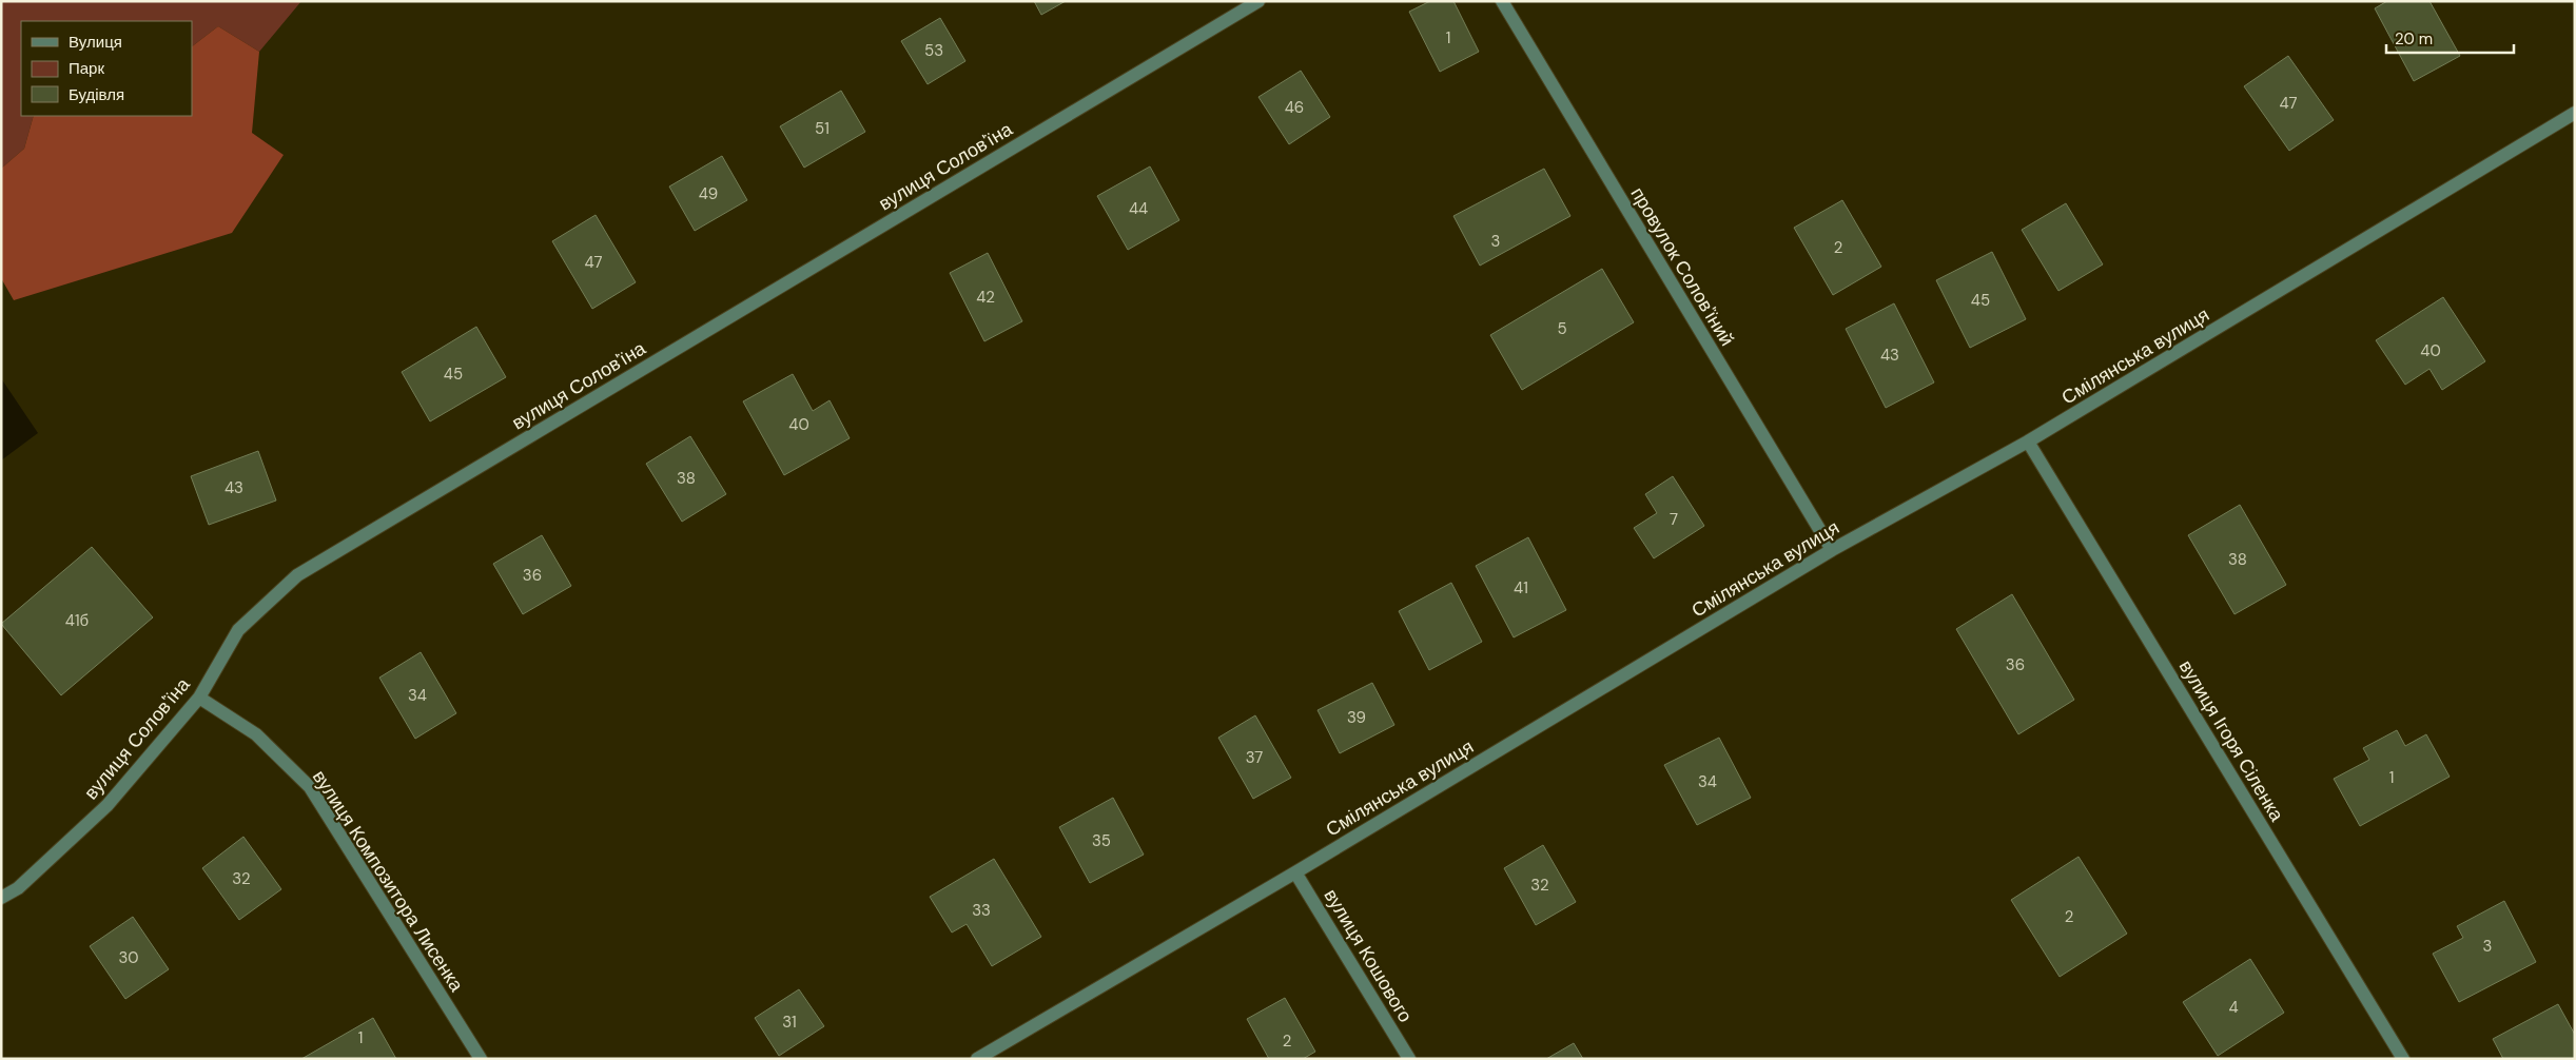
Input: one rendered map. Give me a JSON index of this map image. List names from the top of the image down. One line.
{"streets":{"street":["вулиця Солов'їна","провулок Солов'їний","Смілянська вулиця","вулиця Ігоря Сіленка","вулиця Композитора Лисенка","вулиця Кошового"]},"crossings":[["вулиця Солов'їна","вулиця Композитора Лисенка"],["провулок Солов'їний","Смілянська вулиця"],["Смілянська вулиця","вулиця Ігоря Сіленка"],["Смілянська вулиця","вулиця Кошового"]],"house_numbers":["1","53","47","46","51","49","44","3","2","47","42","45","5","40","43","45","40","38","43","7","38","36","41","41б","36","34","39","37","1","34","35","32","32","33","2","3","30","4","31","1","2"],"legend":["Вулиця","Парк","Будівля"],"scale_bar":"20 m"}
